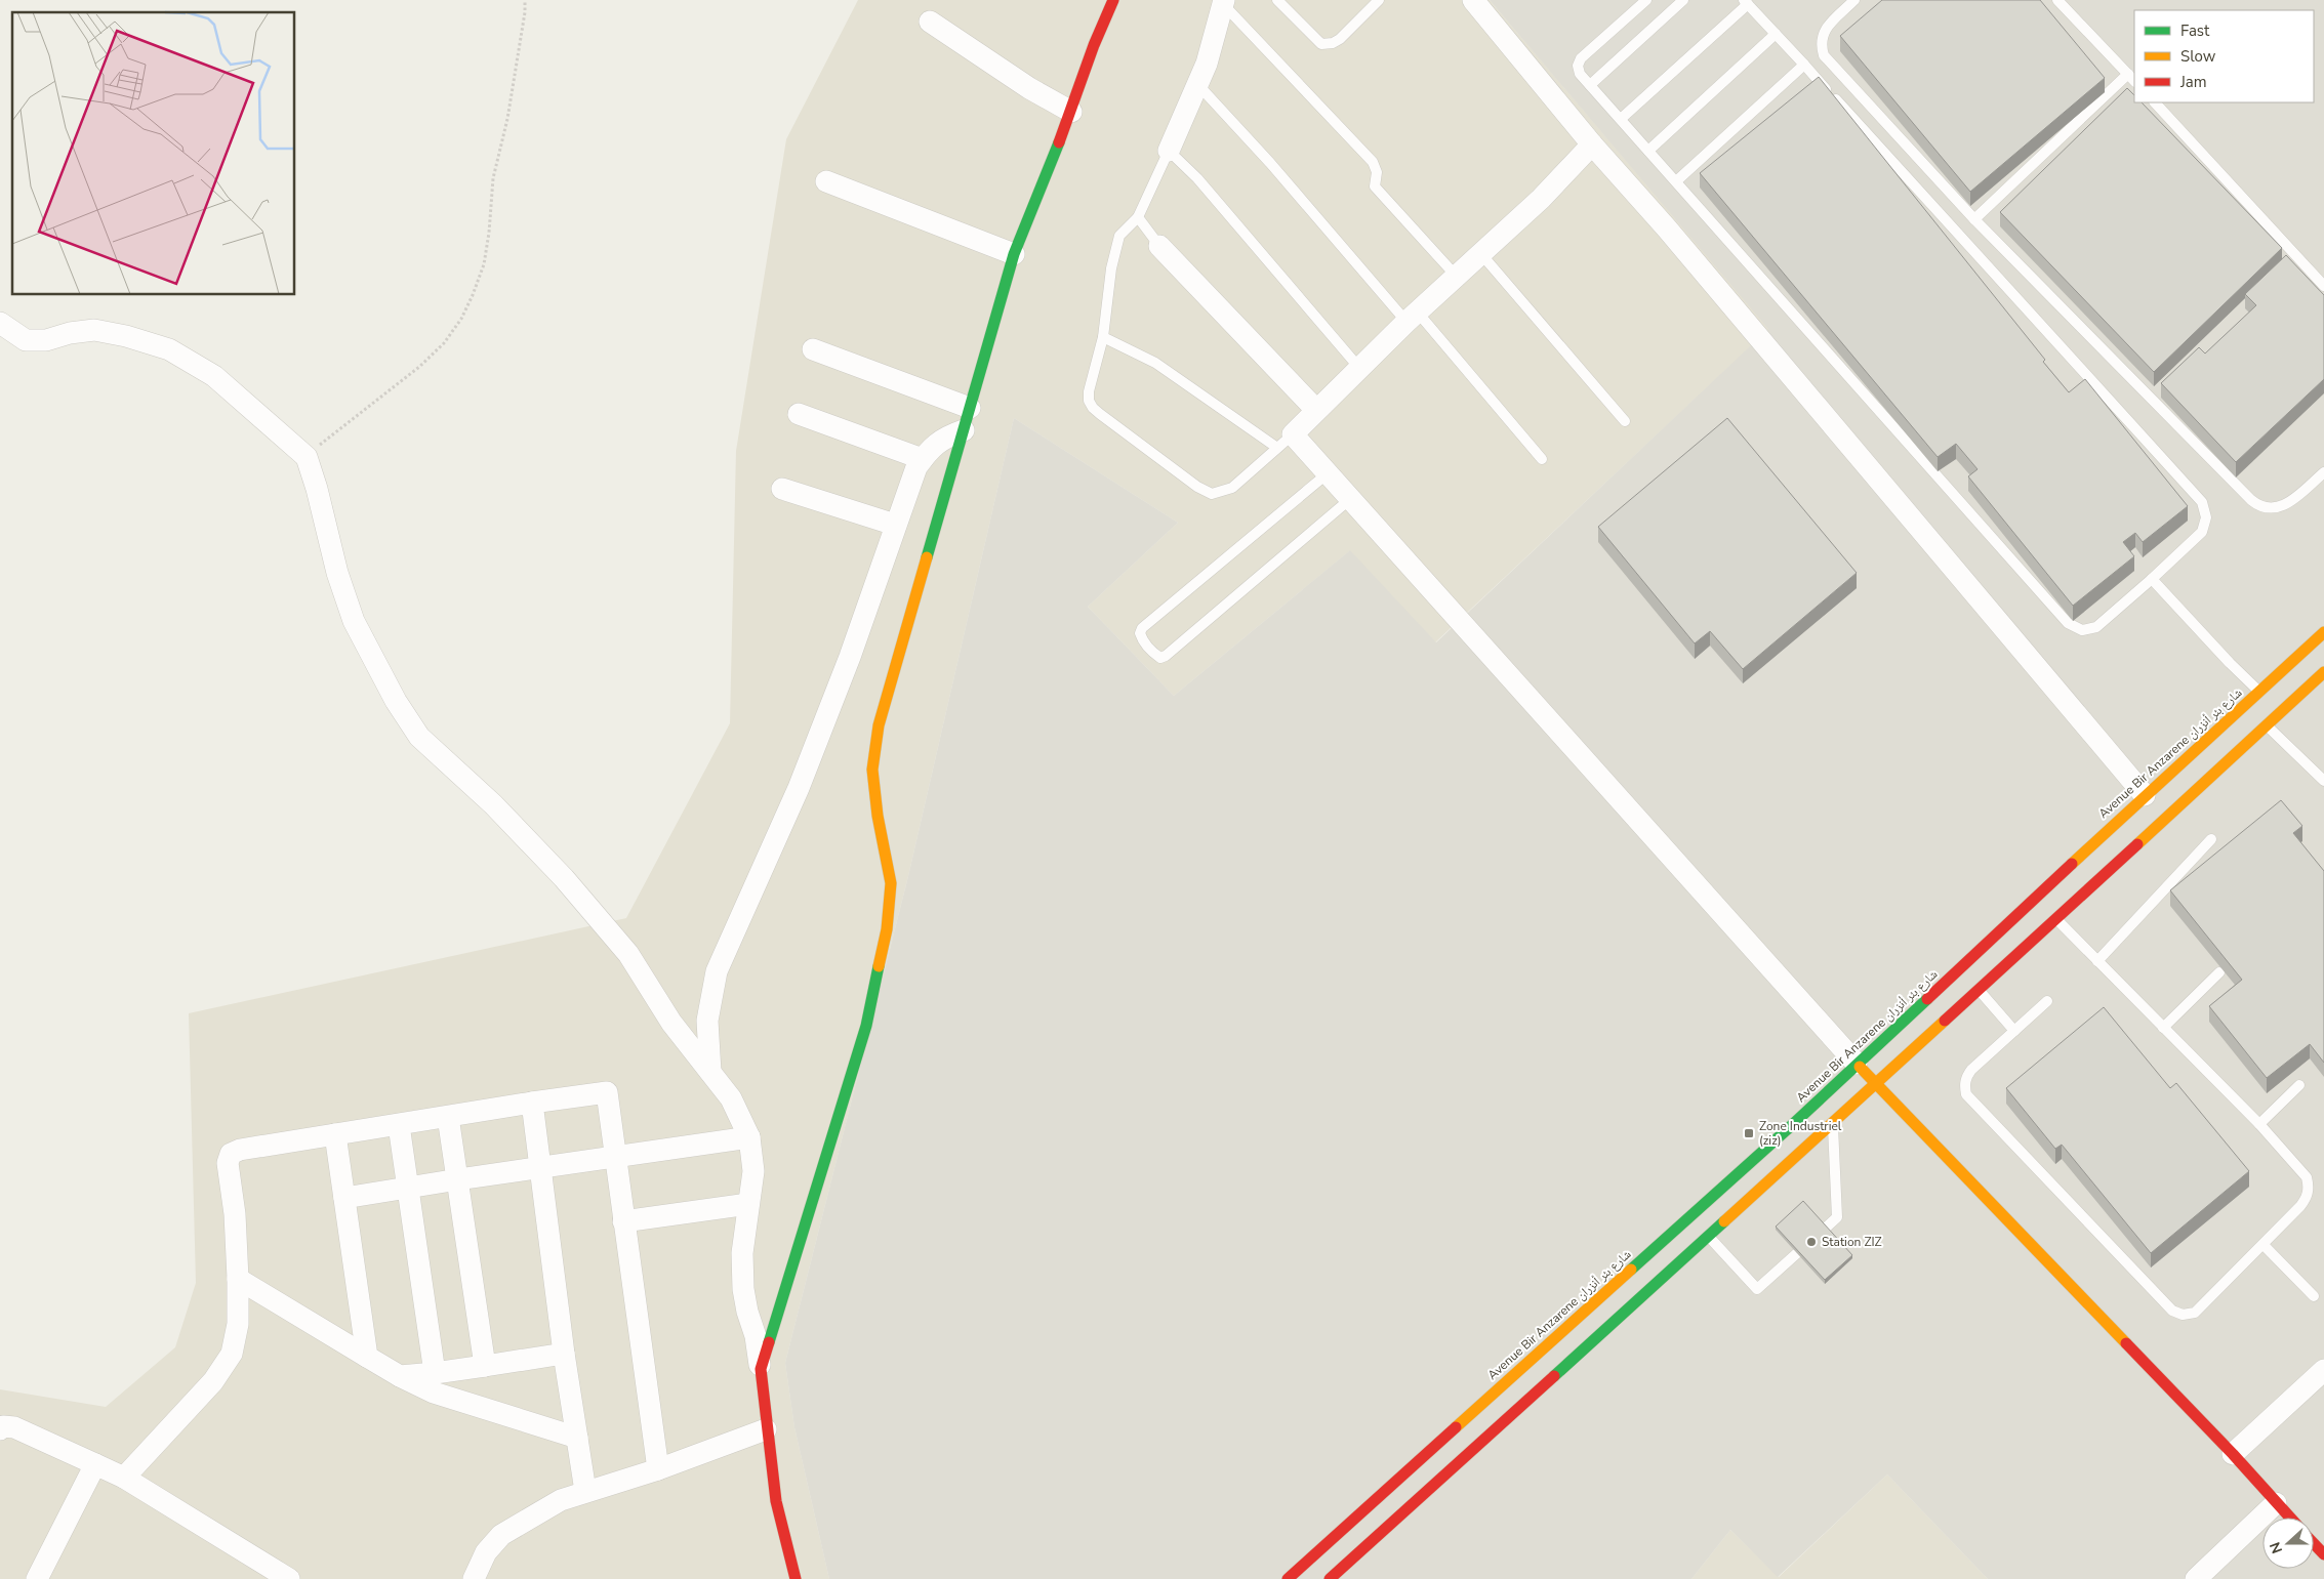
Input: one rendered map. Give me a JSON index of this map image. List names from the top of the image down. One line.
{"streets":{"main road":["Avenue Bir Anzarene شارع بئر أنزران"]},"places":{"transit":["Zone Industriel (ziz)"],"other":["Station ZIZ"]},"legend":["Fast","Slow","Jam"],"north":"left"}
